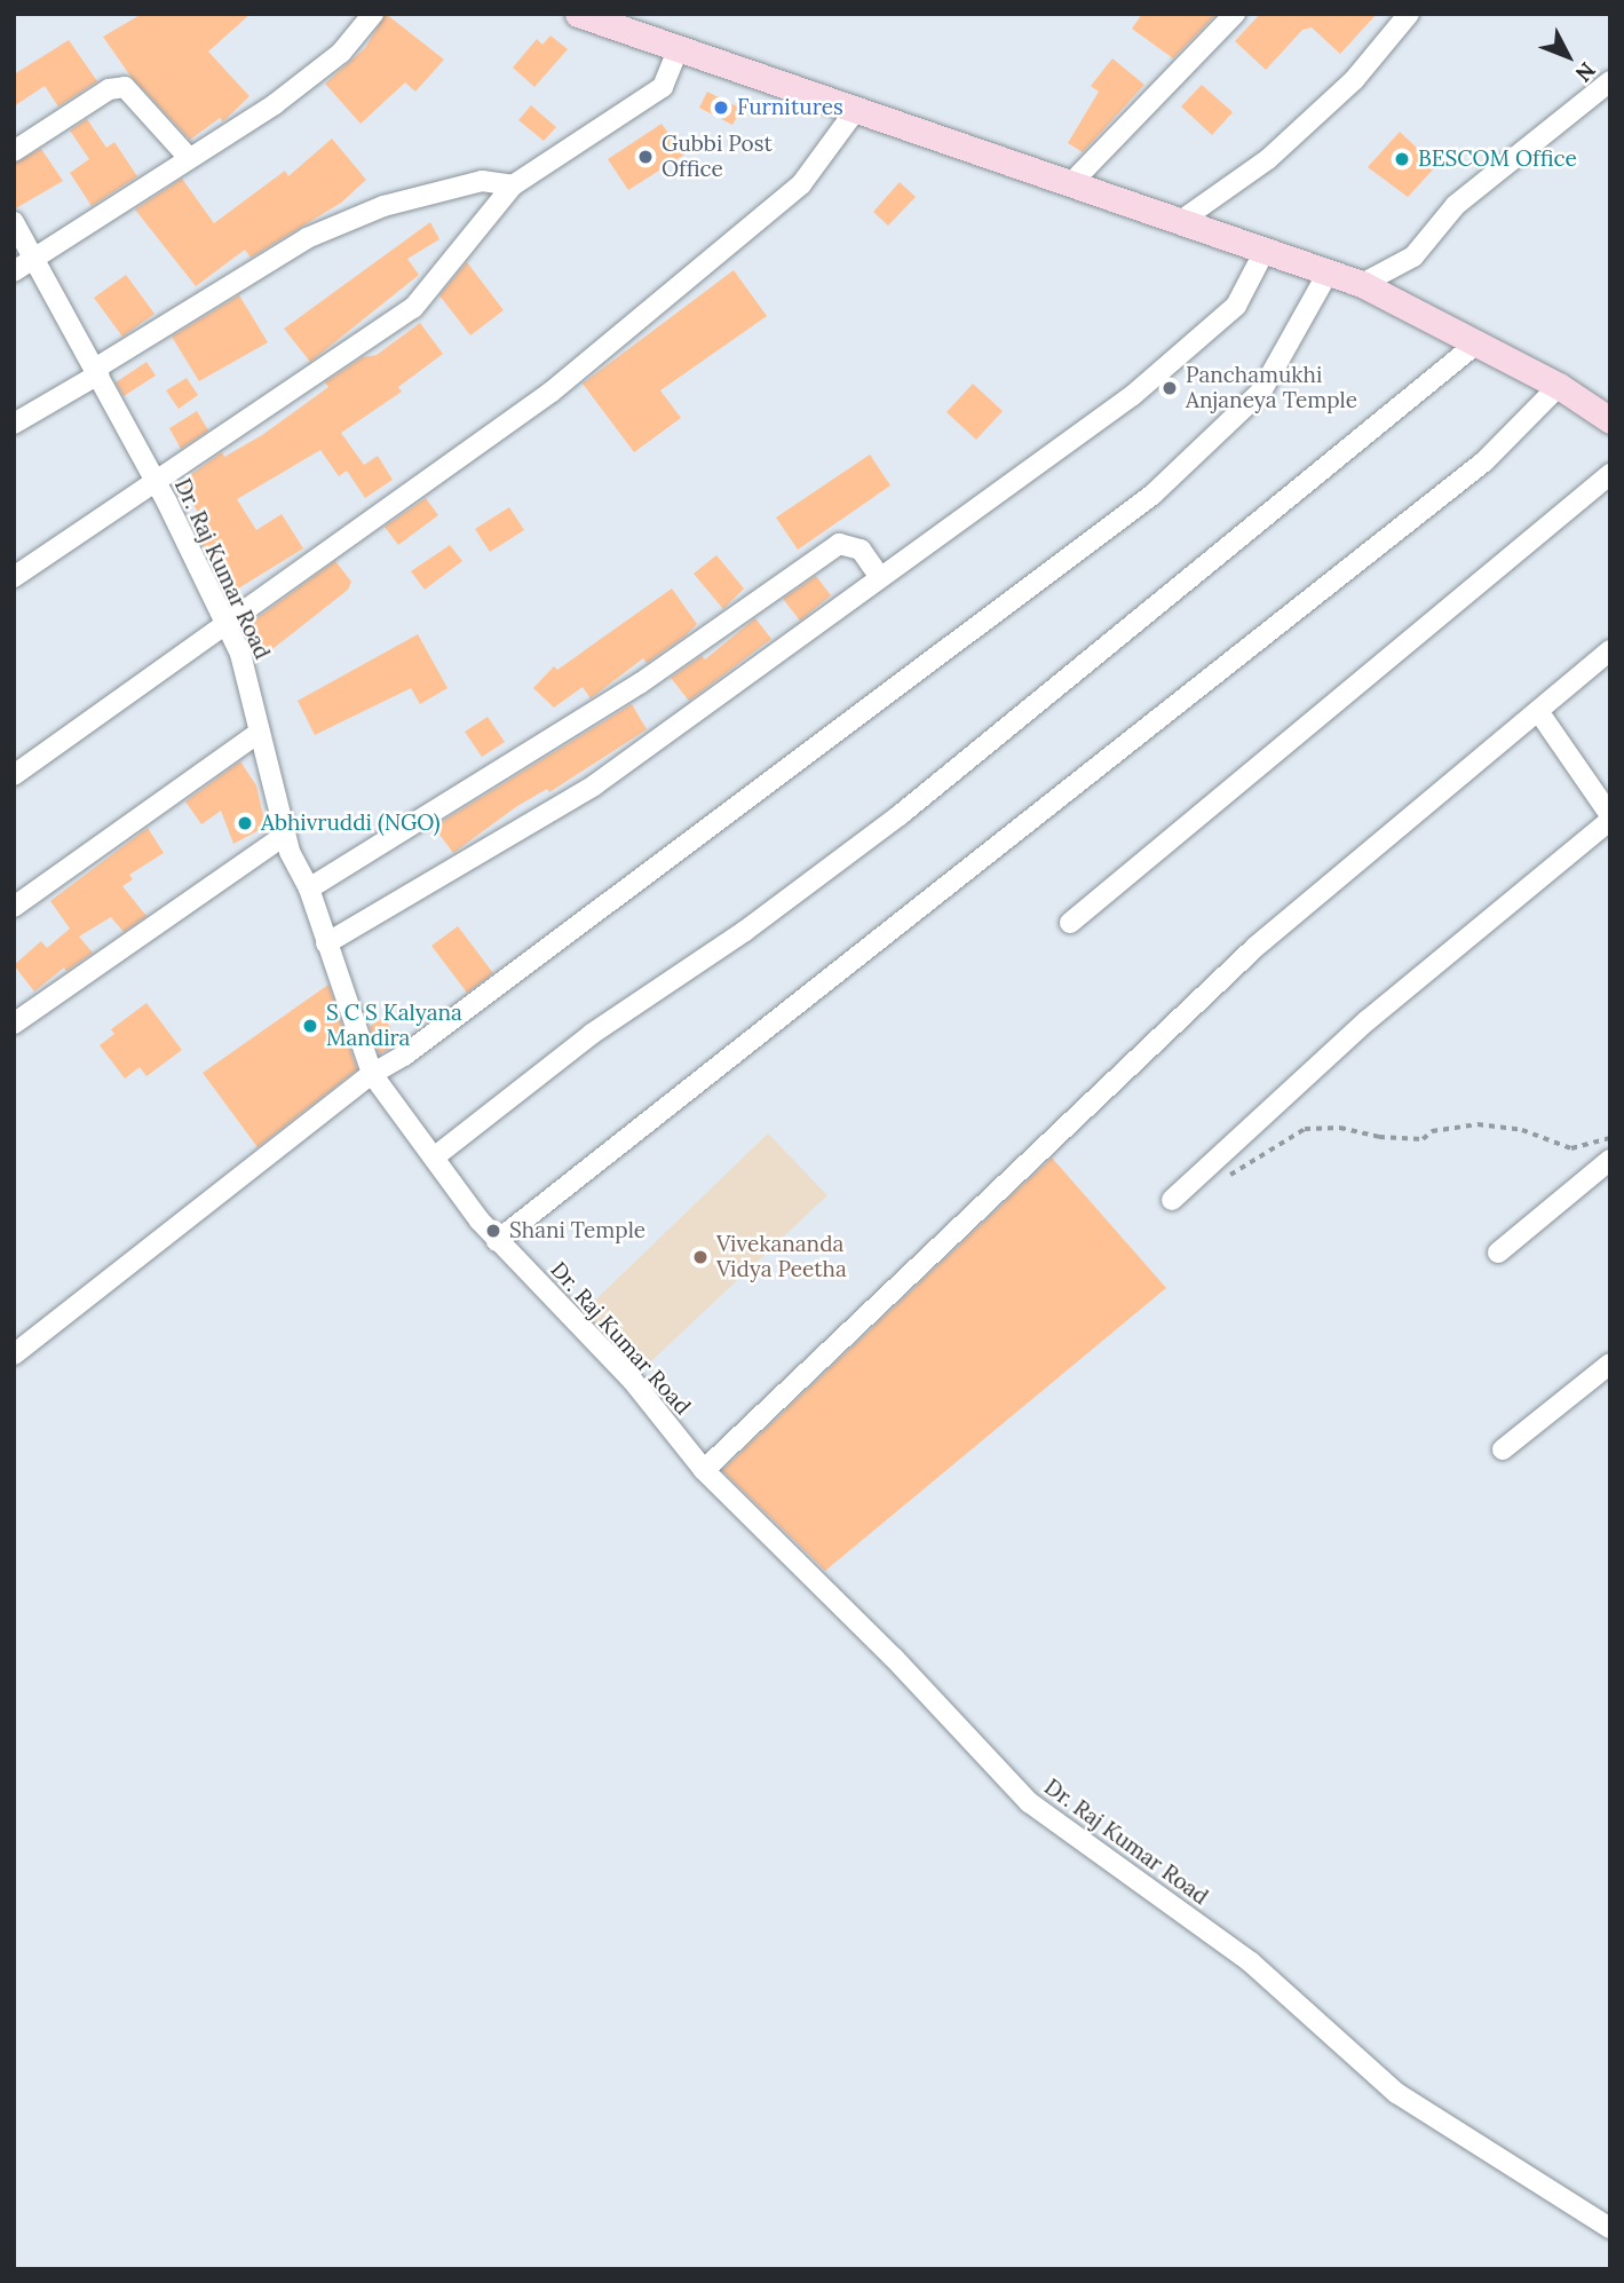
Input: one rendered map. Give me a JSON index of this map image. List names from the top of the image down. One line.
{"streets":{"street":["Dr. Raj Kumar Road"]},"places":["Furnitures","Gubbi Post Office","BESCOM Office","Panchamukhi Anjaneya Temple","Abhivruddi (NGO)","S C S Kalyana Mandira","Shani Temple","Vivekananda Vidya Peetha"],"north":"bottom right"}
